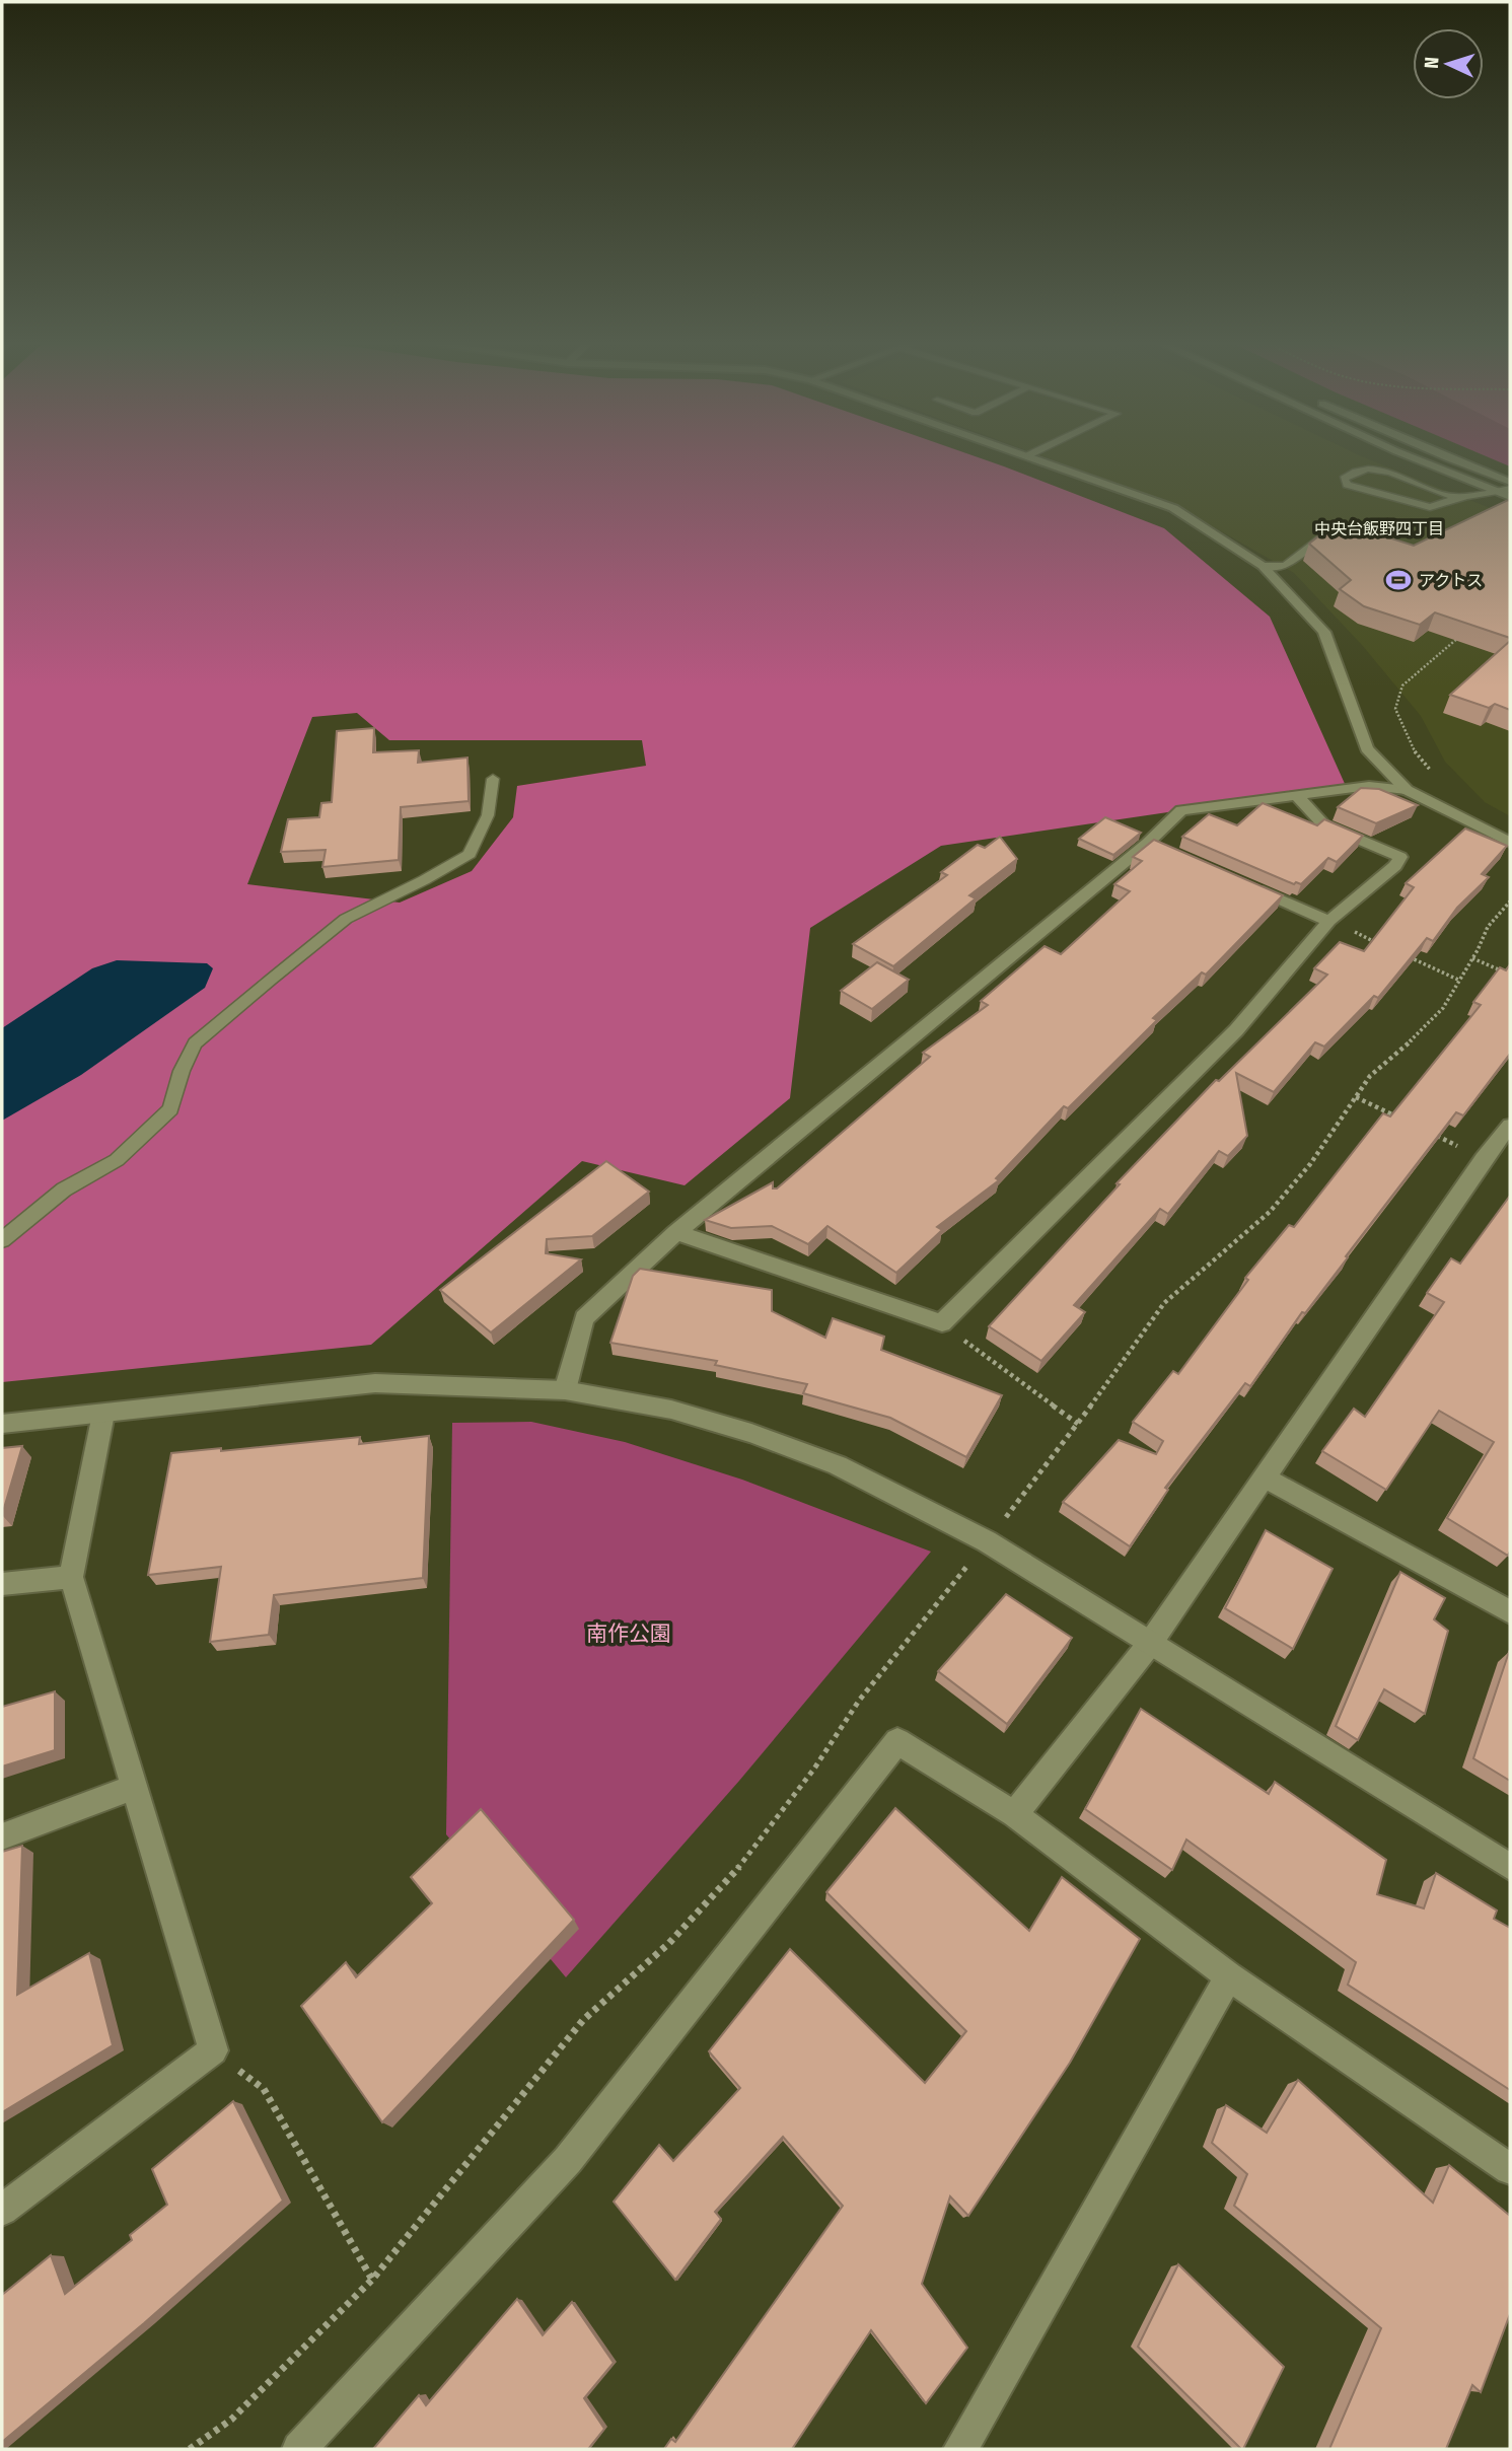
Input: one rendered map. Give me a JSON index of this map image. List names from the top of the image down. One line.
{"districts":["中央台飯野四丁目"],"parks":["南作公園"],"places":{"sports":["アクトス"]},"north":"left"}
